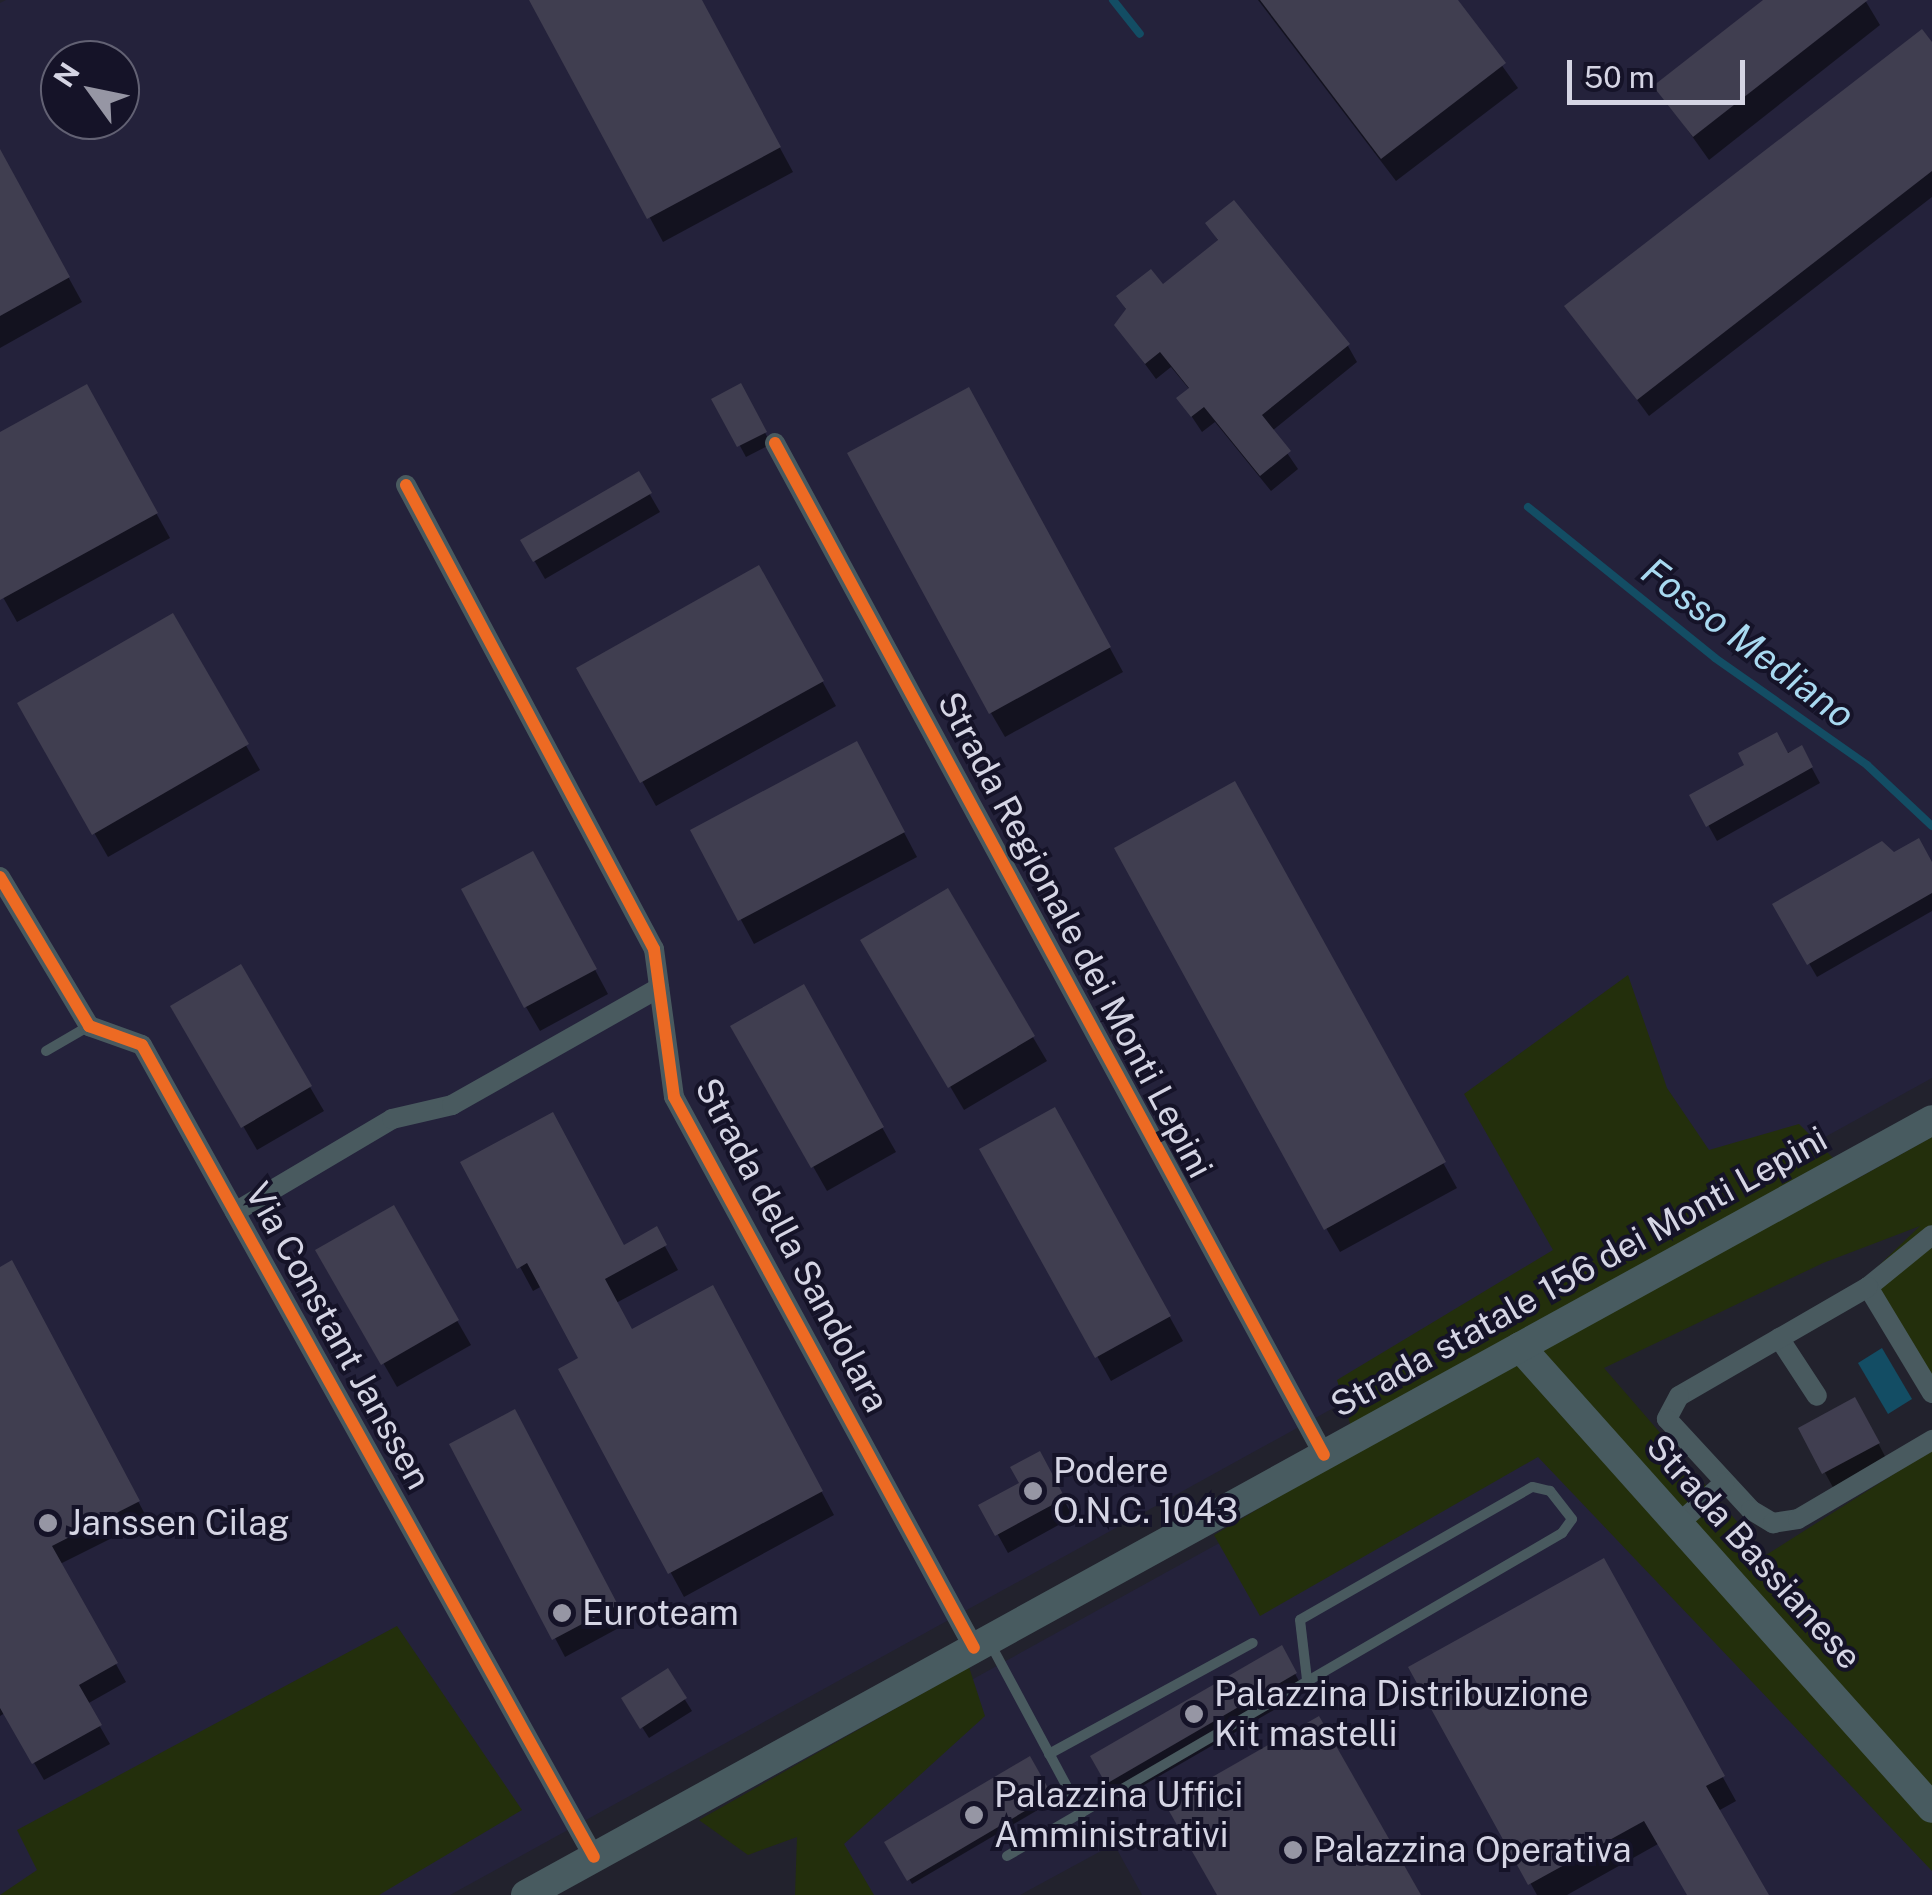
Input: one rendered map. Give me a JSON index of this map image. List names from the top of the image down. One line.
{"streets":{"main road":["Strada statale 156 dei Monti Lepini","Strada Bassianese"],"street":["Strada Regionale dei Monti Lepini","Strada della Sandolara","Via Constant Janssen"]},"crossings":[["Strada Regionale dei Monti Lepini","Strada statale 156 dei Monti Lepini"],["Strada della Sandolara","Strada statale 156 dei Monti Lepini"],["Strada statale 156 dei Monti Lepini","Via Constant Janssen"],["Strada statale 156 dei Monti Lepini","Strada Bassianese"]],"water":["Fosso Mediano"],"places":["Podere O.N.C. 1043","Janssen Cilag","Euroteam","Palazzina Distribuzione Kit mastelli","Palazzina Uffici Amministrativi","Palazzina Operativa"],"scale_bar":"50 m","north":"top left"}
